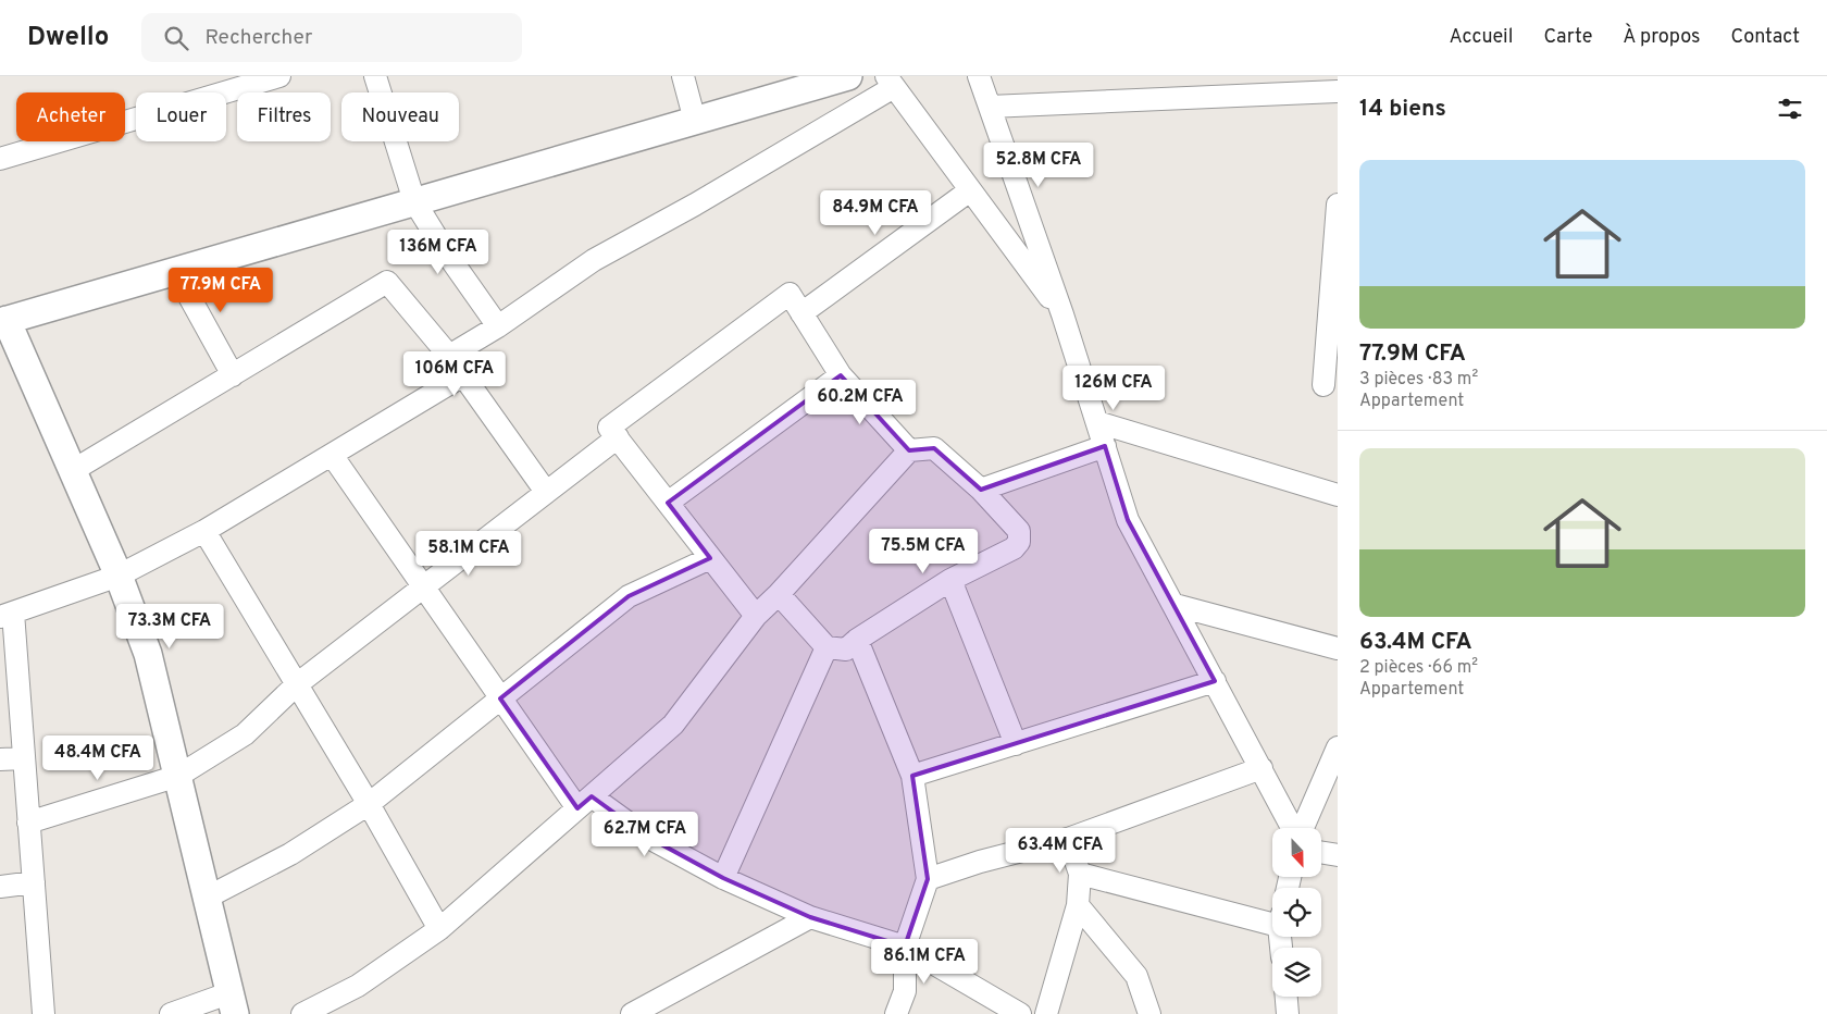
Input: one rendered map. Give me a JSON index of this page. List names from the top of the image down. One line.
{"north":"bottom","page":{"header":"Dwello","search":"Rechercher","nav":["Accueil","Carte","À propos","Contact"],"heading":"14 biens","chip":["Acheter","Louer","Filtres","Nouveau"],"list":[{"name":"77.9M CFA","note":"3 pièces · 83 m² · Appartement"},{"name":"63.4M CFA","note":"2 pièces · 66 m² · Appartement"}],"price":["52.8M CFA","84.9M CFA","136M CFA","77.9M CFA","106M CFA","126M CFA","60.2M CFA","75.5M CFA","58.1M CFA","73.3M CFA","48.4M CFA","62.7M CFA","63.4M CFA","86.1M CFA"]}}
